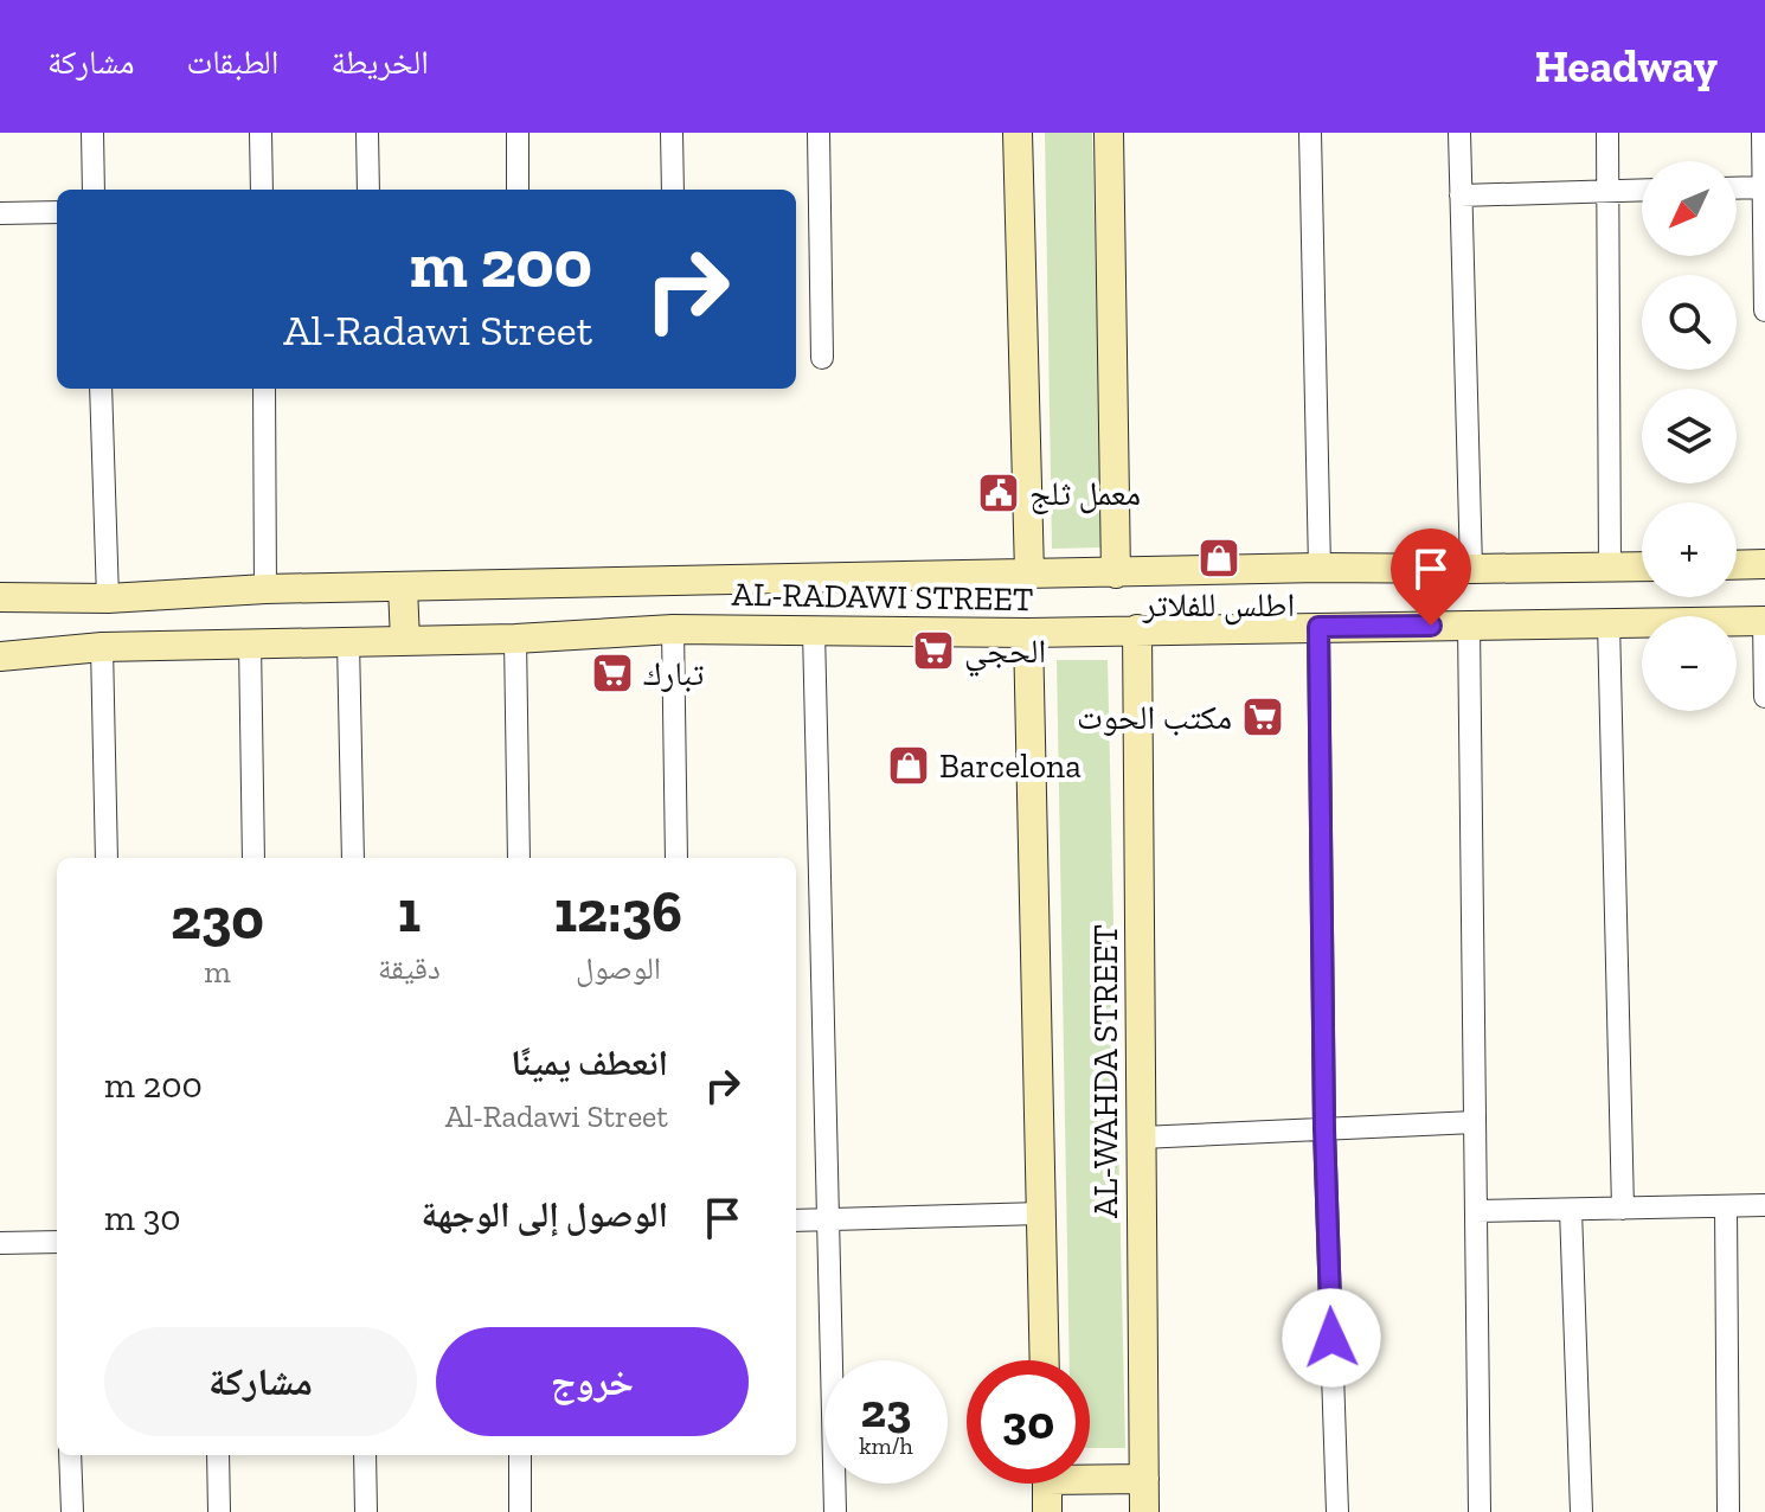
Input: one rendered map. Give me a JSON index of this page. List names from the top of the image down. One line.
{"streets":{"street":["AL-RADAWI STREET","AL-WAHDA STREET"]},"crossings":[["AL-RADAWI STREET","AL-WAHDA STREET"]],"places":{"public building":["معمل ثلج"],"shop":["اطلس للفلاتر","Barcelona"],"supermarket":["الحجي","تبارك","مكتب الحوت"]},"north":"bottom left","page":{"header":"Headway","nav":["الخريطة","الطبقات","مشاركة"],"map_buttons":["+","−"],"turn":["200 m","Al-Radawi Street"],"eta":["12:36","الوصول","1","دقيقة","230","m"],"list":[{"name":"انعطف يمينًا","note":"Al-Radawi Street","value":"200 m"},{"name":"الوصول إلى الوجهة","value":"30 m"}],"buttons":["خروج","مشاركة"],"speed":"23 km/h","limit":"30"}}
